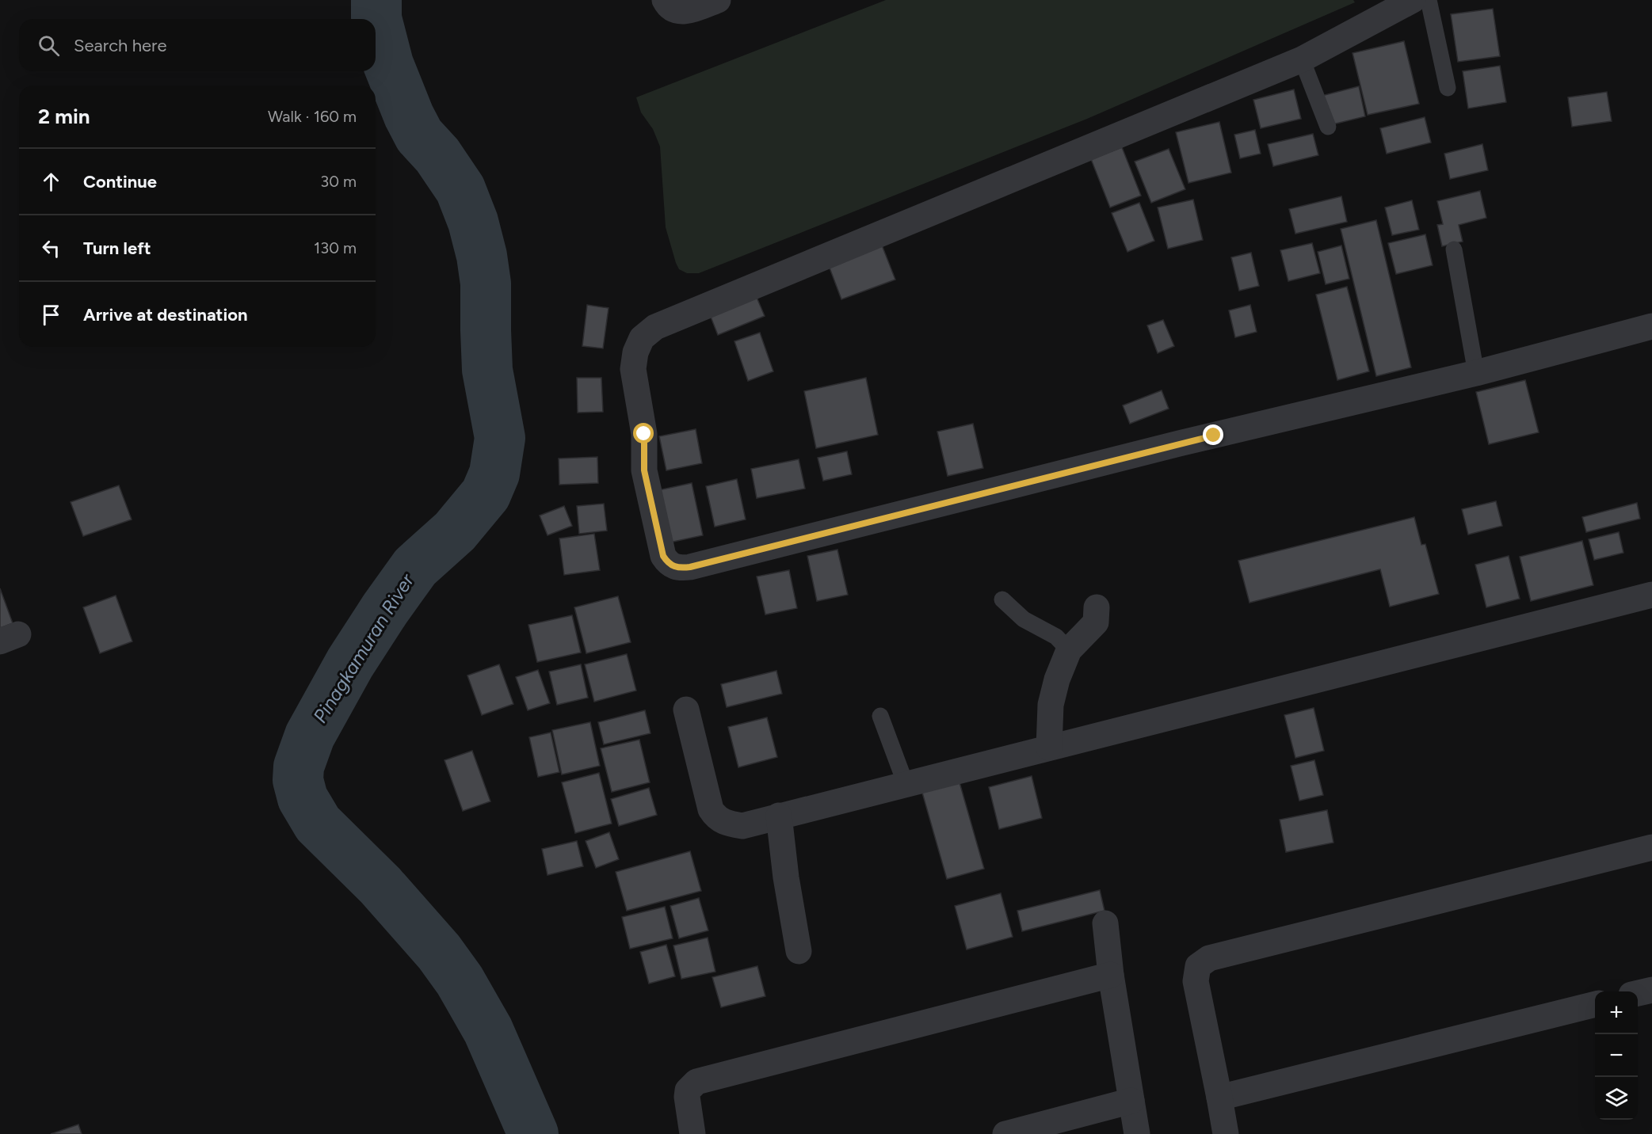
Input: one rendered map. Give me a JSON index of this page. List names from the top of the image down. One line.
{"water":["Pinagkamuran River"],"page":{"search":"Search here","heading":["2 min","Walk · 160 m"],"list":[["Continue","30 m"],["Turn left","130 m"],"Arrive at destination"],"map_buttons":["+","−"]}}
